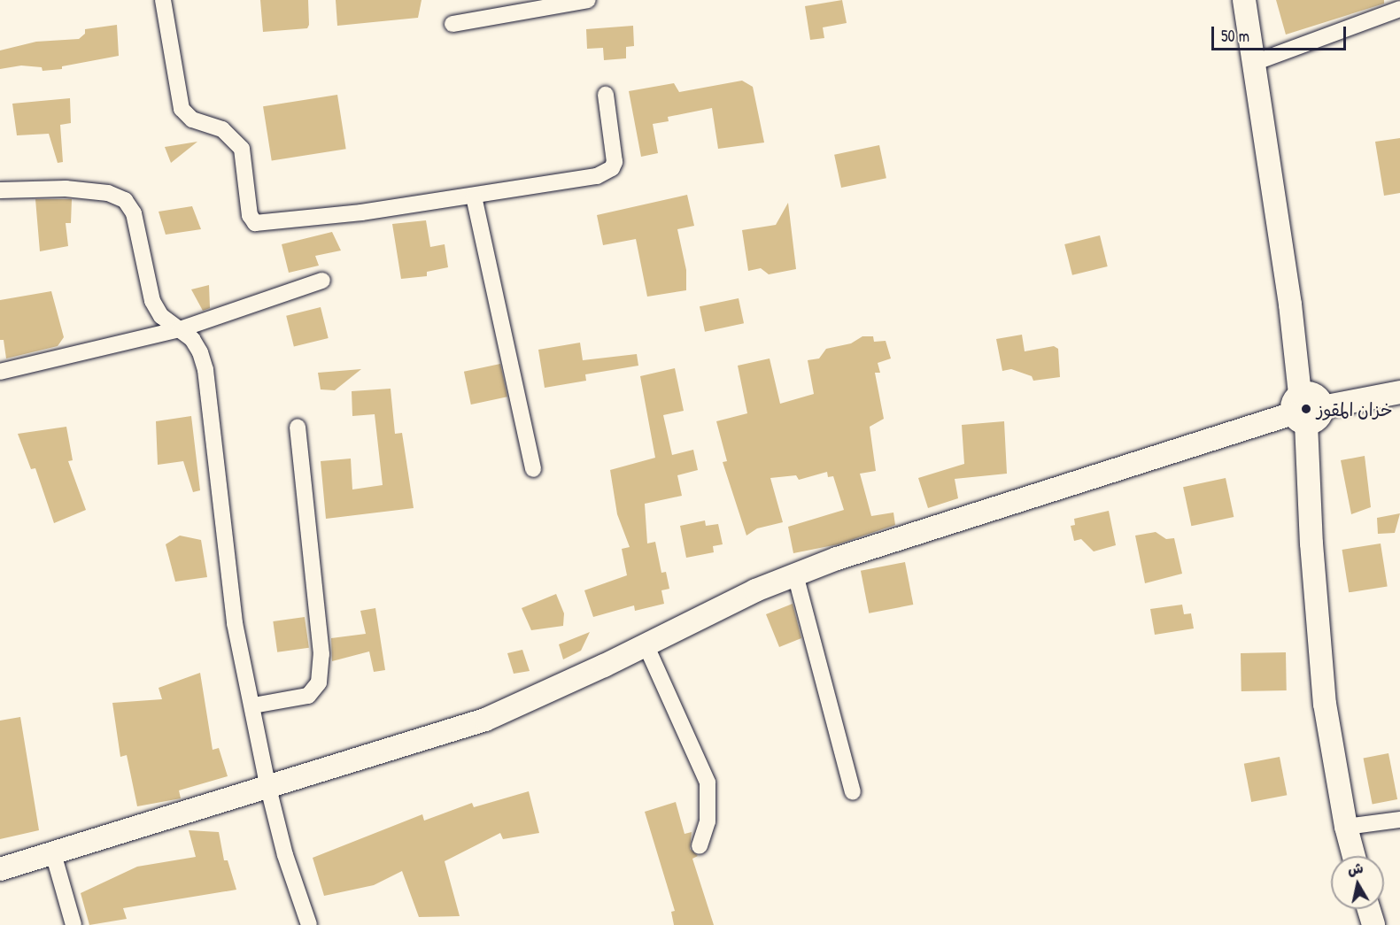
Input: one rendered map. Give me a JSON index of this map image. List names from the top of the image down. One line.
{"places":["خزان المقوز"],"scale_bar":"50 m","north":"top"}
